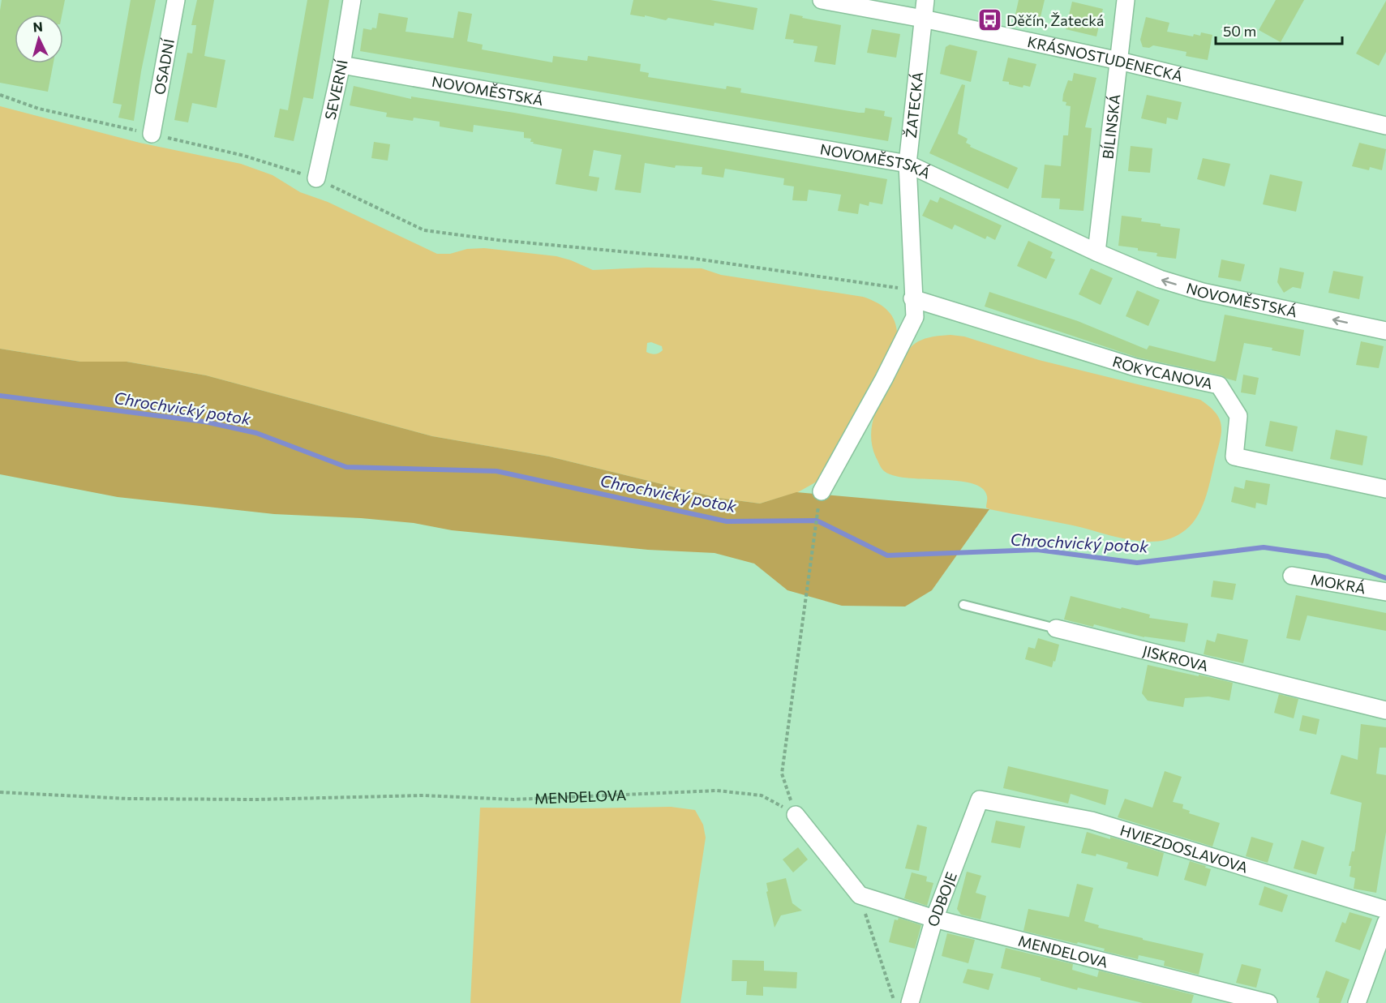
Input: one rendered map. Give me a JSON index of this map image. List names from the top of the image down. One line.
{"streets":{"street":["KRÁSNOSTUDENECKÁ","OSADNÍ","SEVERNÍ","NOVOMĚSTSKÁ","ŽATECKÁ","BÍLINSKÁ","ROKYCANOVA","MOKRÁ","JISKROVA","MENDELOVA","HVIEZDOSLAVOVA","ODBOJE"]},"crossings":[["KRÁSNOSTUDENECKÁ","ŽATECKÁ"],["KRÁSNOSTUDENECKÁ","BÍLINSKÁ"],["SEVERNÍ","NOVOMĚSTSKÁ"],["NOVOMĚSTSKÁ","ŽATECKÁ"],["NOVOMĚSTSKÁ","BÍLINSKÁ"],["ŽATECKÁ","ROKYCANOVA"],["MENDELOVA","ODBOJE"],["HVIEZDOSLAVOVA","ODBOJE"]],"water":["Chrochvický potok"],"places":{"bus stop":["Děčín, Žatecká"]},"scale_bar":"50 m","north":"top"}
